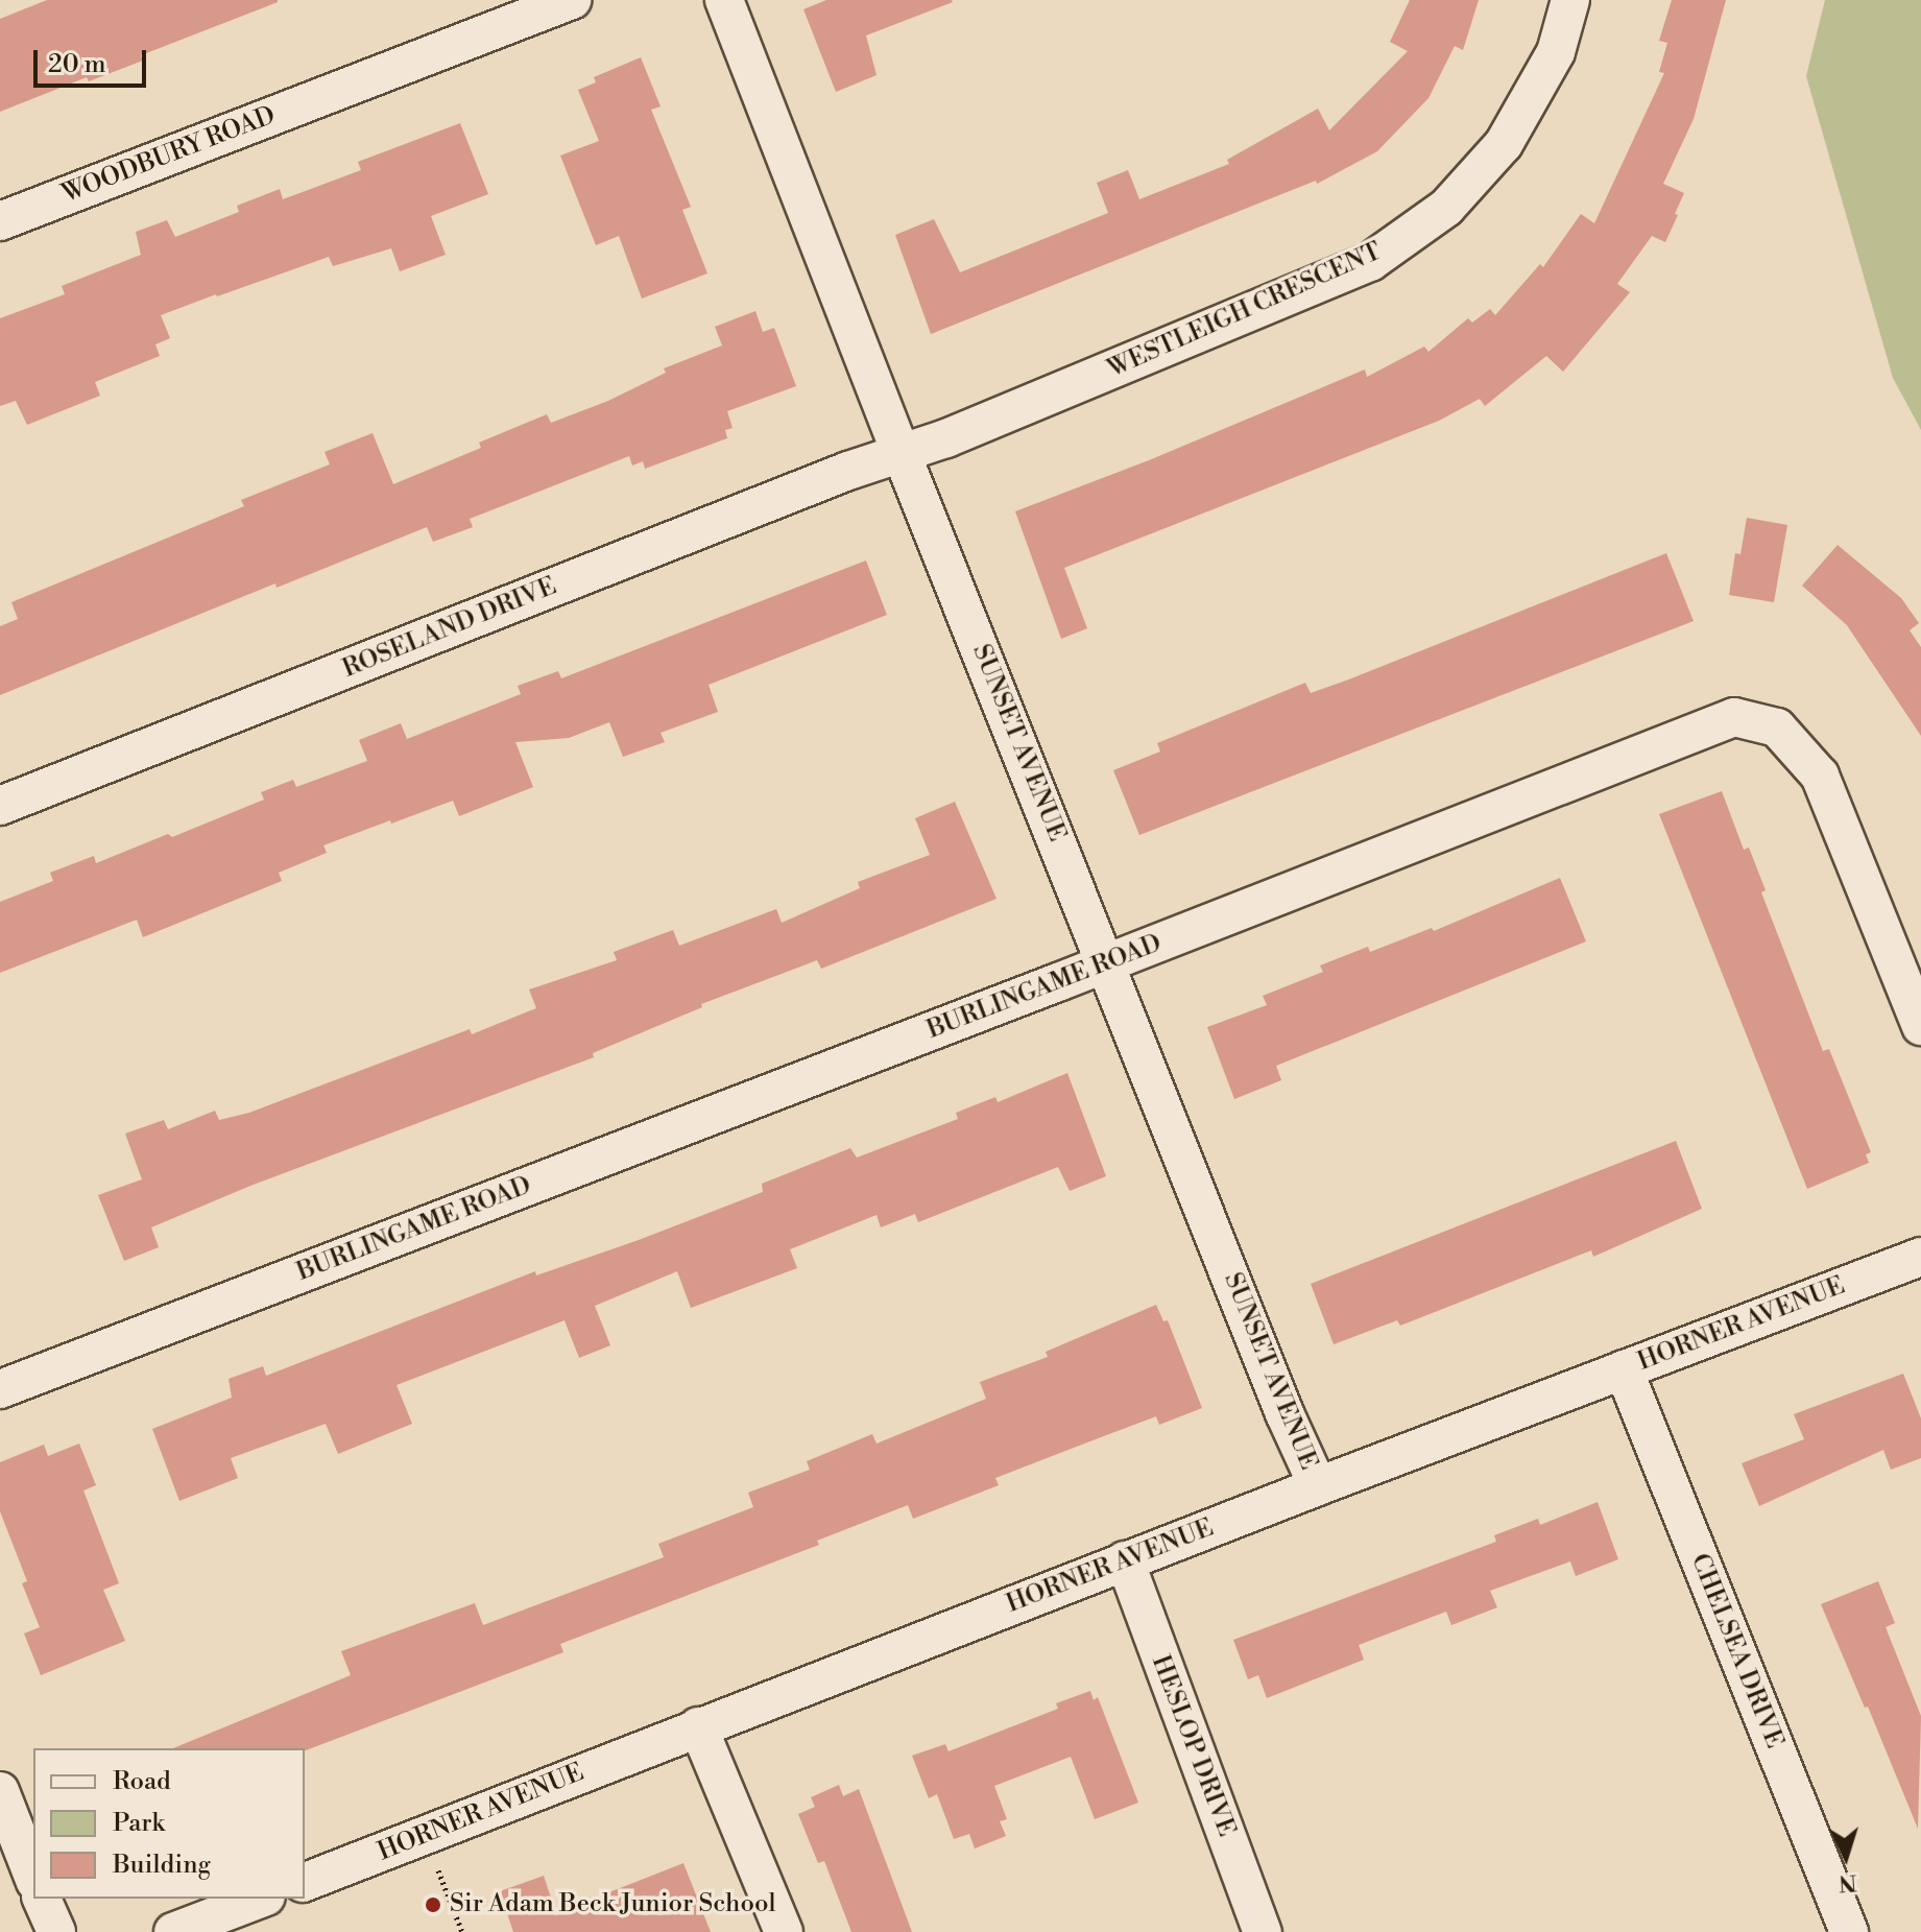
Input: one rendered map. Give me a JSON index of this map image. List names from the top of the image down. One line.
{"streets":{"street":["WOODBURY ROAD","WESTLEIGH CRESCENT","ROSELAND DRIVE","SUNSET AVENUE","BURLINGAME ROAD","HORNER AVENUE","CHELSEA DRIVE","HESLOP DRIVE"]},"crossings":[["WESTLEIGH CRESCENT","ROSELAND DRIVE"],["WESTLEIGH CRESCENT","SUNSET AVENUE"],["ROSELAND DRIVE","SUNSET AVENUE"],["SUNSET AVENUE","BURLINGAME ROAD"],["SUNSET AVENUE","HORNER AVENUE"],["HORNER AVENUE","CHELSEA DRIVE"],["HORNER AVENUE","HESLOP DRIVE"]],"places":["Sir Adam Beck Junior School"],"legend":["Road","Park","Building"],"scale_bar":"20 m","north":"bottom"}
